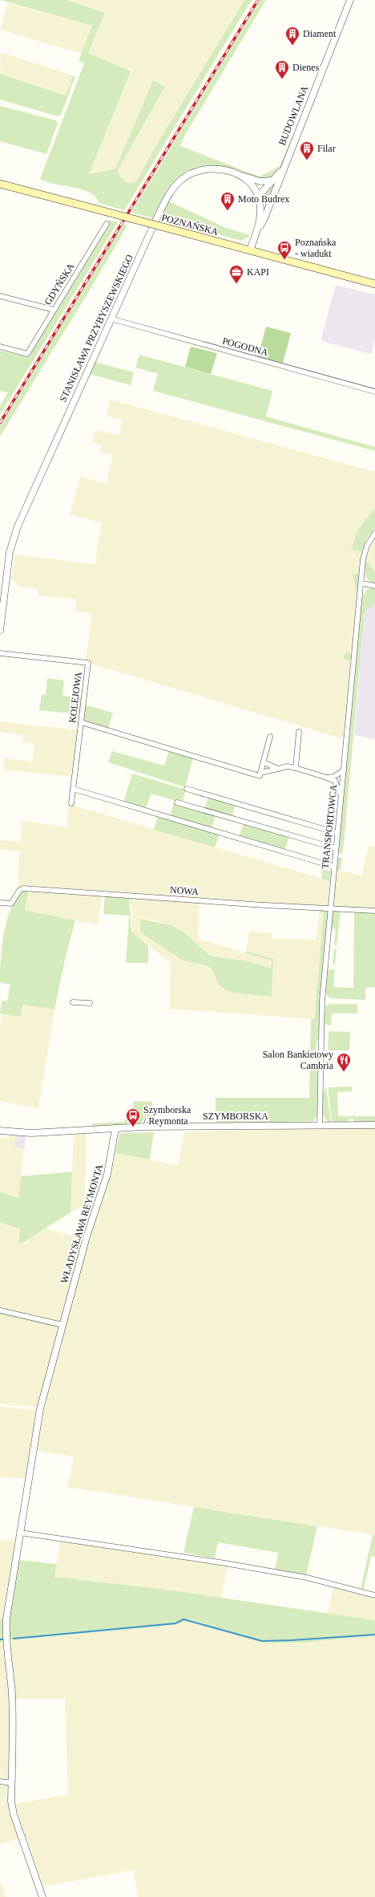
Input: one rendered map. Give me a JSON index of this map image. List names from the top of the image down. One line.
{"streets":{"main road":["POZNAŃSKA"],"street":["BUDOWLANA","GDYŃSKA","STANISŁAWA PRZYBYSZEWSKIEGO","POGODNA","KOLEJOWA","TRANSPORTOWCA","NOWA","SZYMBORSKA","WŁADYSŁAWA REYMONTA"]},"crossings":[["BUDOWLANA","STANISŁAWA PRZYBYSZEWSKIEGO"],["STANISŁAWA PRZYBYSZEWSKIEGO","POGODNA"],["TRANSPORTOWCA","NOWA"],["TRANSPORTOWCA","SZYMBORSKA"],["SZYMBORSKA","WŁADYSŁAWA REYMONTA"]],"places":{"building":["Diament","Dienes","Filar","Moto Budrex"],"bus stop":["Poznańska - wiadukt","Szymborska / Reymonta"],"office":["KAPI"],"restaurant":["Salon Bankietowy Cambria"]}}
